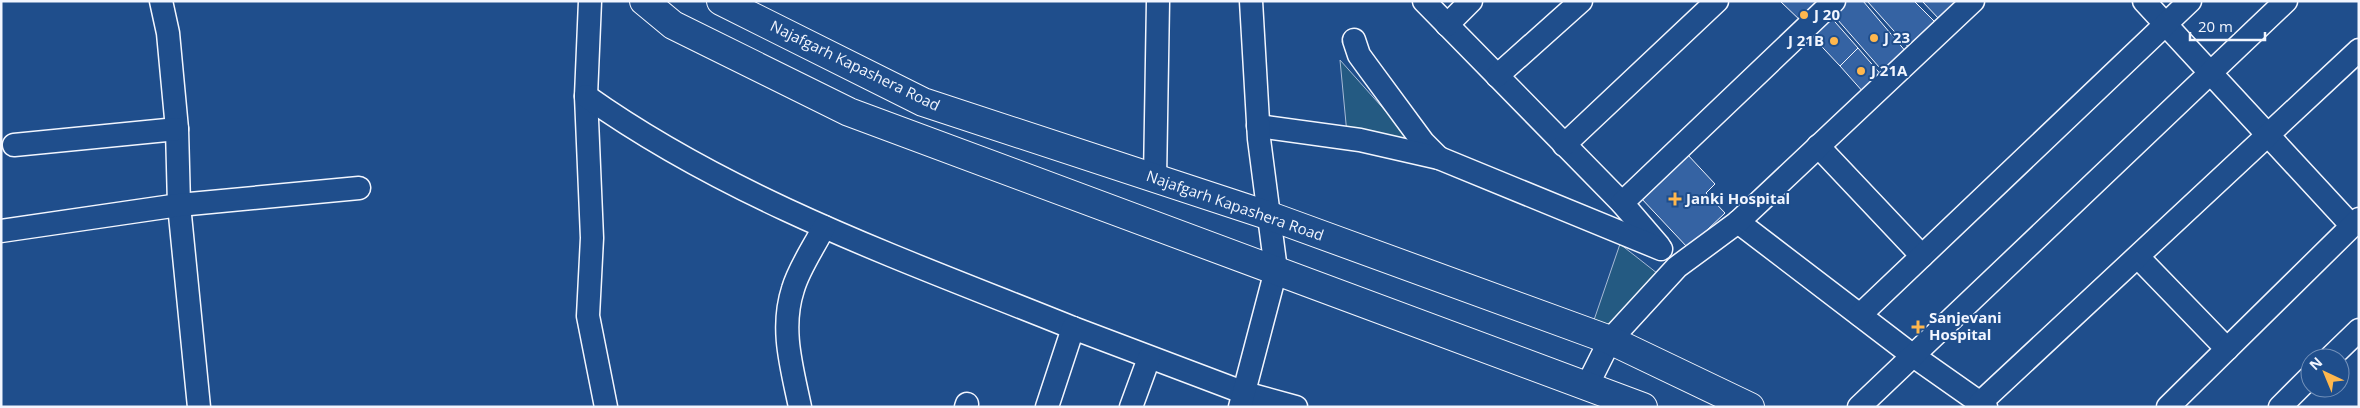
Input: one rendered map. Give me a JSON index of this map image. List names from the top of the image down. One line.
{"streets":{"main road":["Najafgarh Kapashera Road"]},"places":{"other":["J 20","J 23","J 21B","J 21A"],"health":["Janki Hospital","Sanjevani Hospital"]},"scale_bar":"20 m","north":"top left"}
